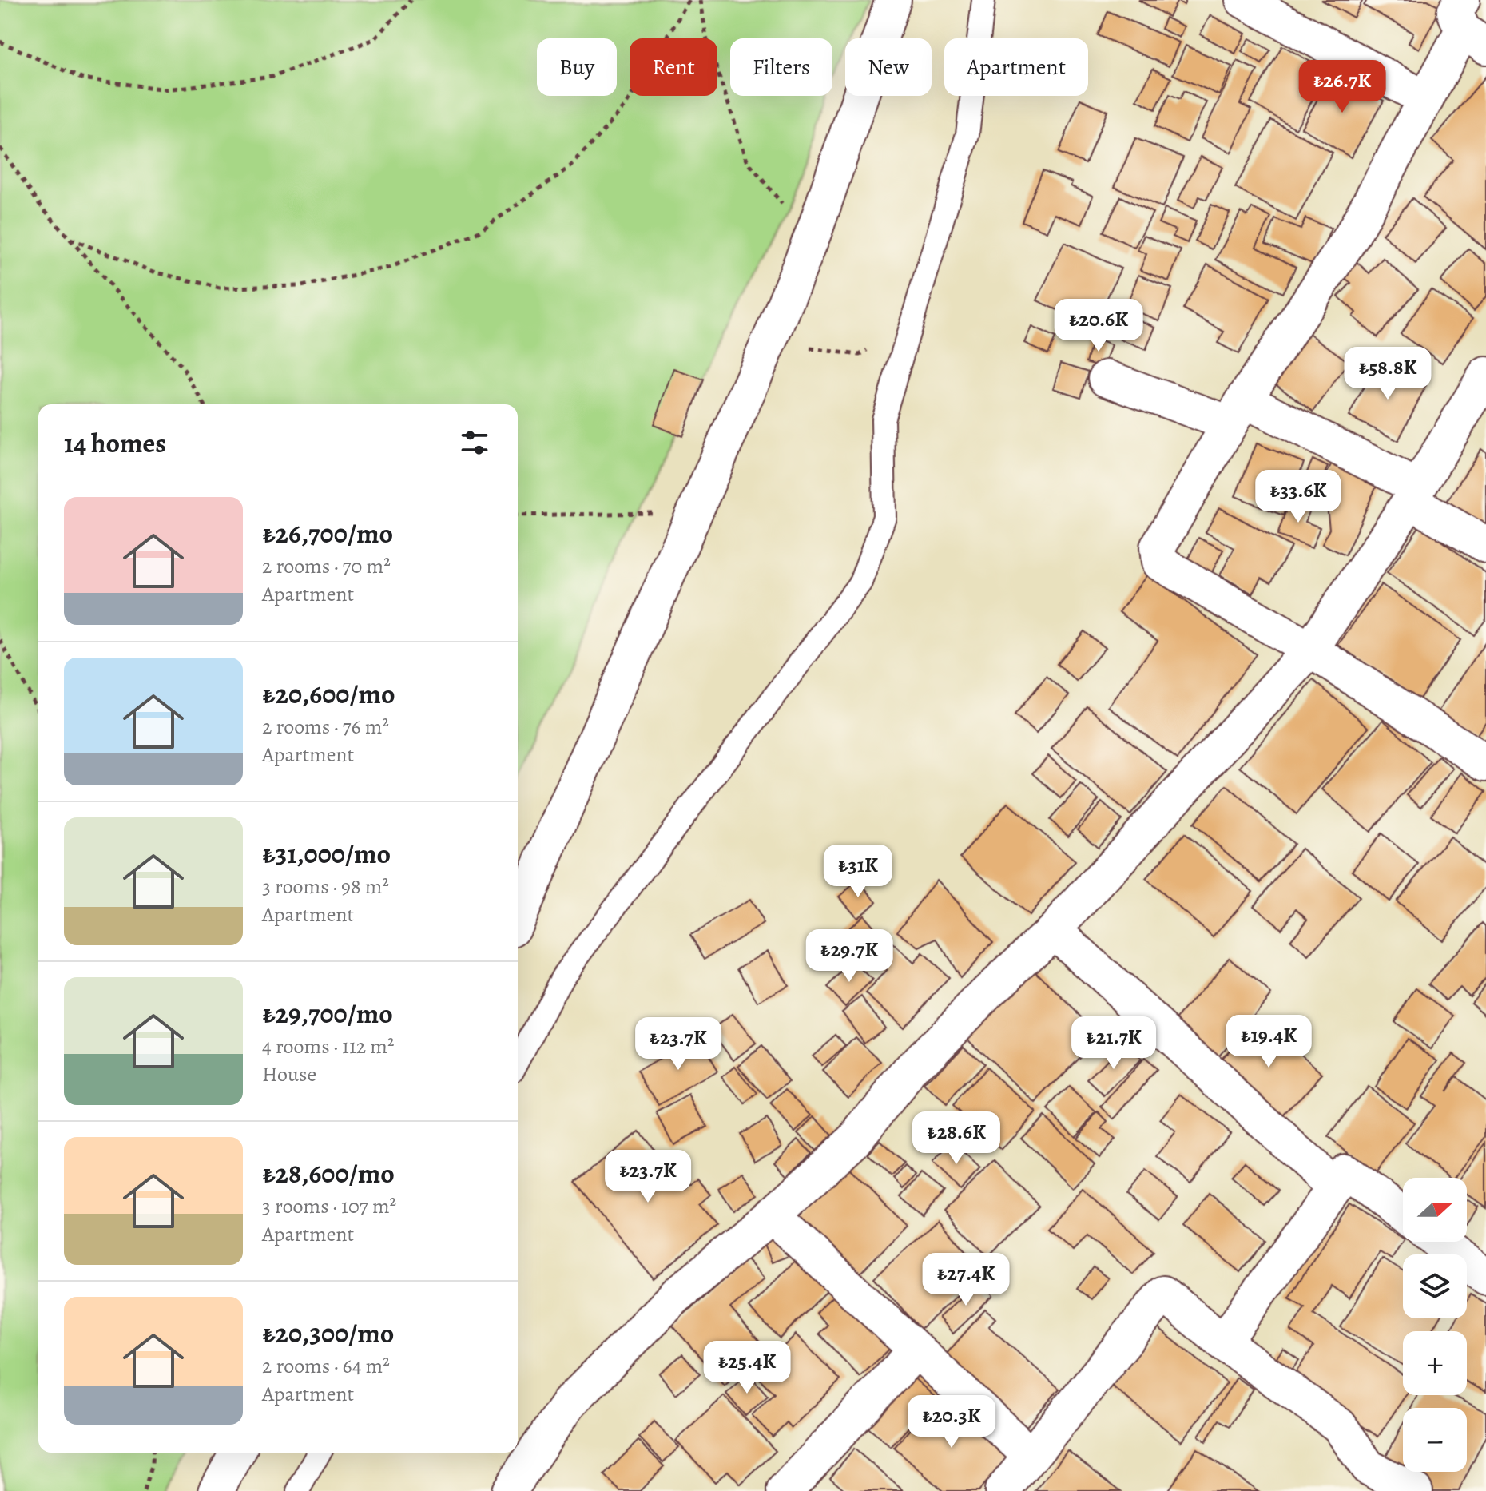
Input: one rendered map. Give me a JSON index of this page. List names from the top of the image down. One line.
{"north":"right","page":{"chip":["Buy","Rent","Filters","New","Apartment"],"price":["₺26.7K","₺20.6K","₺58.8K","₺33.6K","₺31K","₺29.7K","₺19.4K","₺21.7K","₺23.7K","₺28.6K","₺23.7K","₺27.4K","₺25.4K","₺20.3K"],"heading":"14 homes","list":[{"name":"₺26,700/mo","note":"2 rooms · 70 m² · Apartment"},{"name":"₺20,600/mo","note":"2 rooms · 76 m² · Apartment"},{"name":"₺31,000/mo","note":"3 rooms · 98 m² · Apartment"},{"name":"₺29,700/mo","note":"4 rooms · 112 m² · House"},{"name":"₺28,600/mo","note":"3 rooms · 107 m² · Apartment"},{"name":"₺20,300/mo","note":"2 rooms · 64 m² · Apartment"}],"map_buttons":["+","−"]}}
